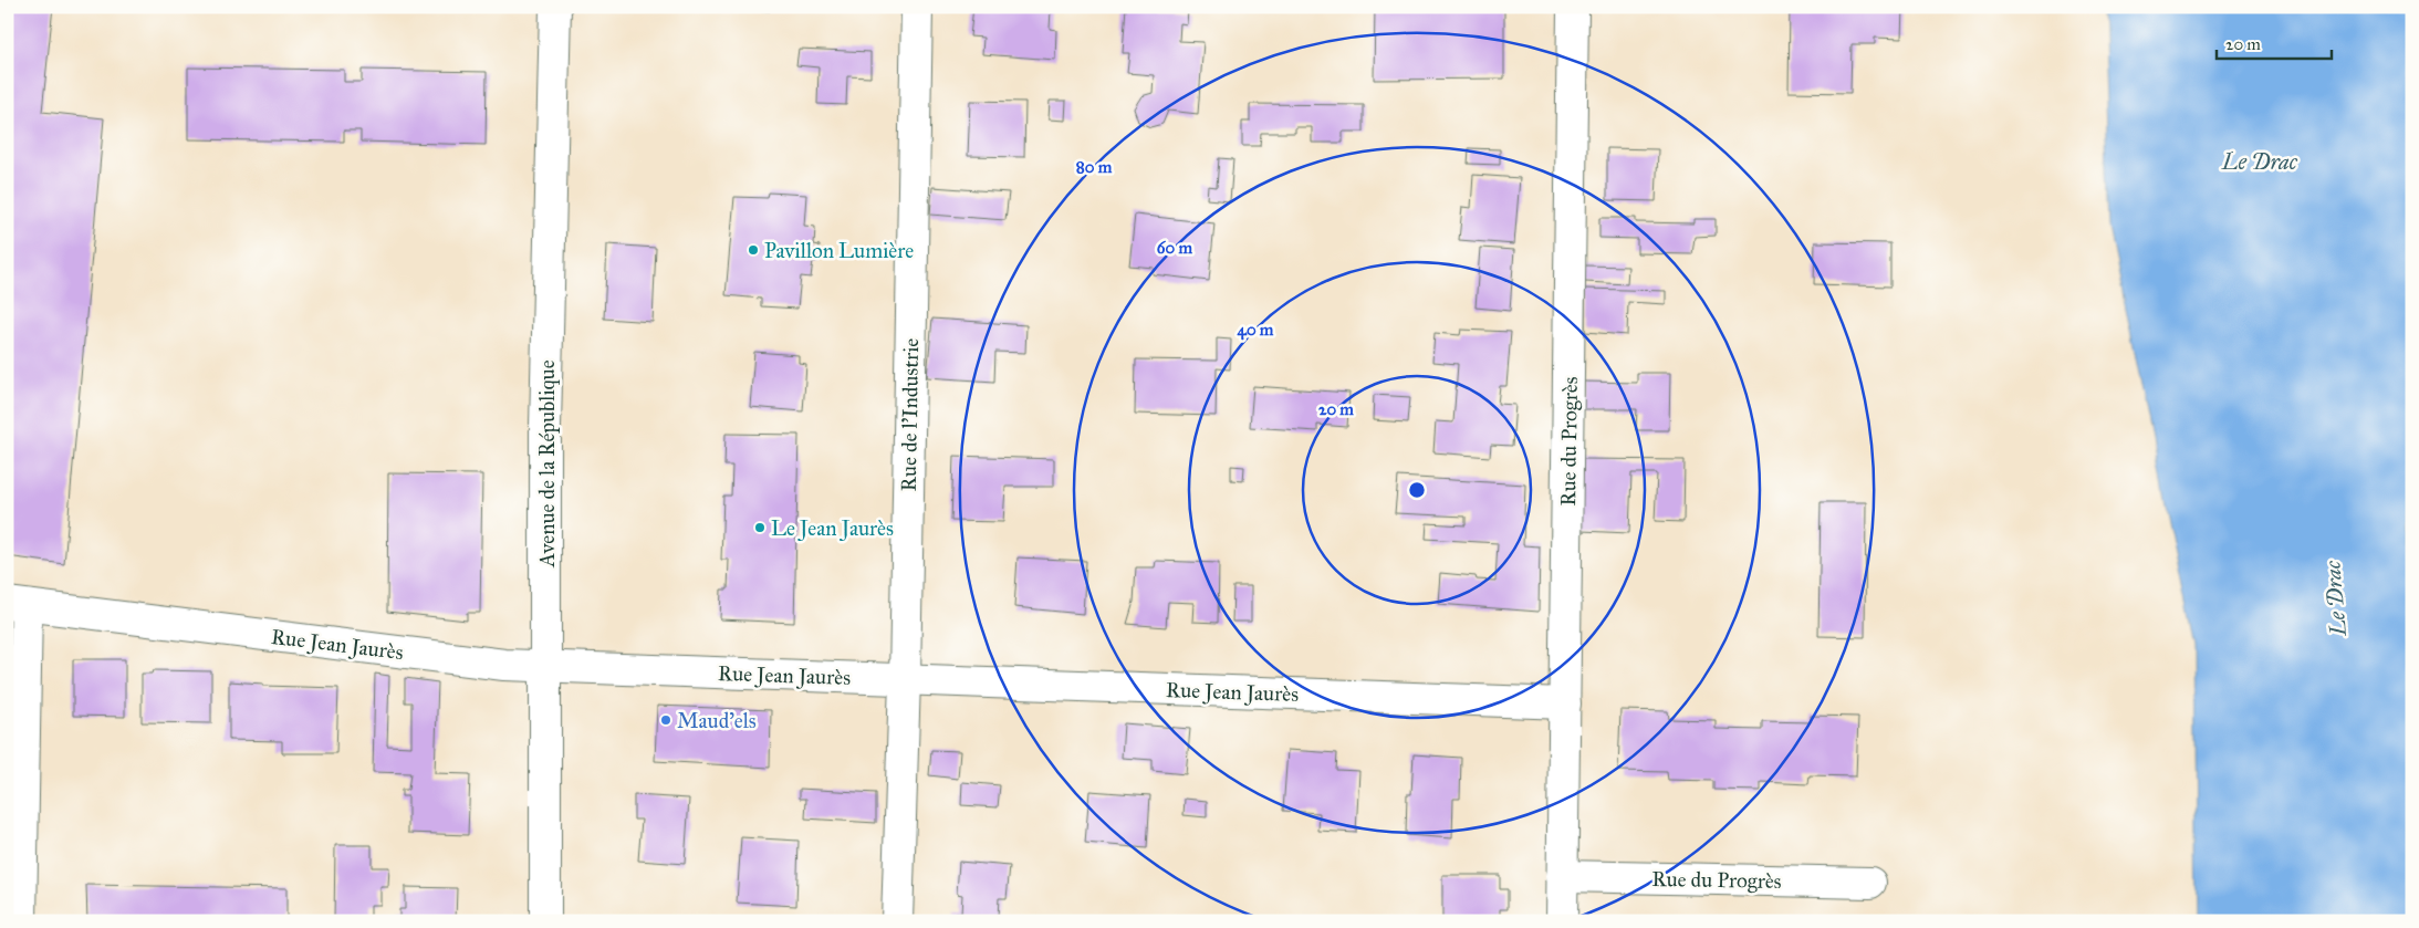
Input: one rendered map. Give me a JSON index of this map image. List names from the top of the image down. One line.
{"streets":{"street":["Rue de l'Industrie","Rue du Progrès","Avenue de la République","Rue Jean Jaurès"]},"crossings":[["Rue de l'Industrie","Rue Jean Jaurès"],["Rue du Progrès","Rue Jean Jaurès"],["Avenue de la République","Rue Jean Jaurès"]],"water":["Le Drac"],"places":["Pavillon Lumière","Le Jean Jaurès","Maud'els"],"scale_bar":"20 m","rings":["80 m","60 m","40 m","20 m"]}
